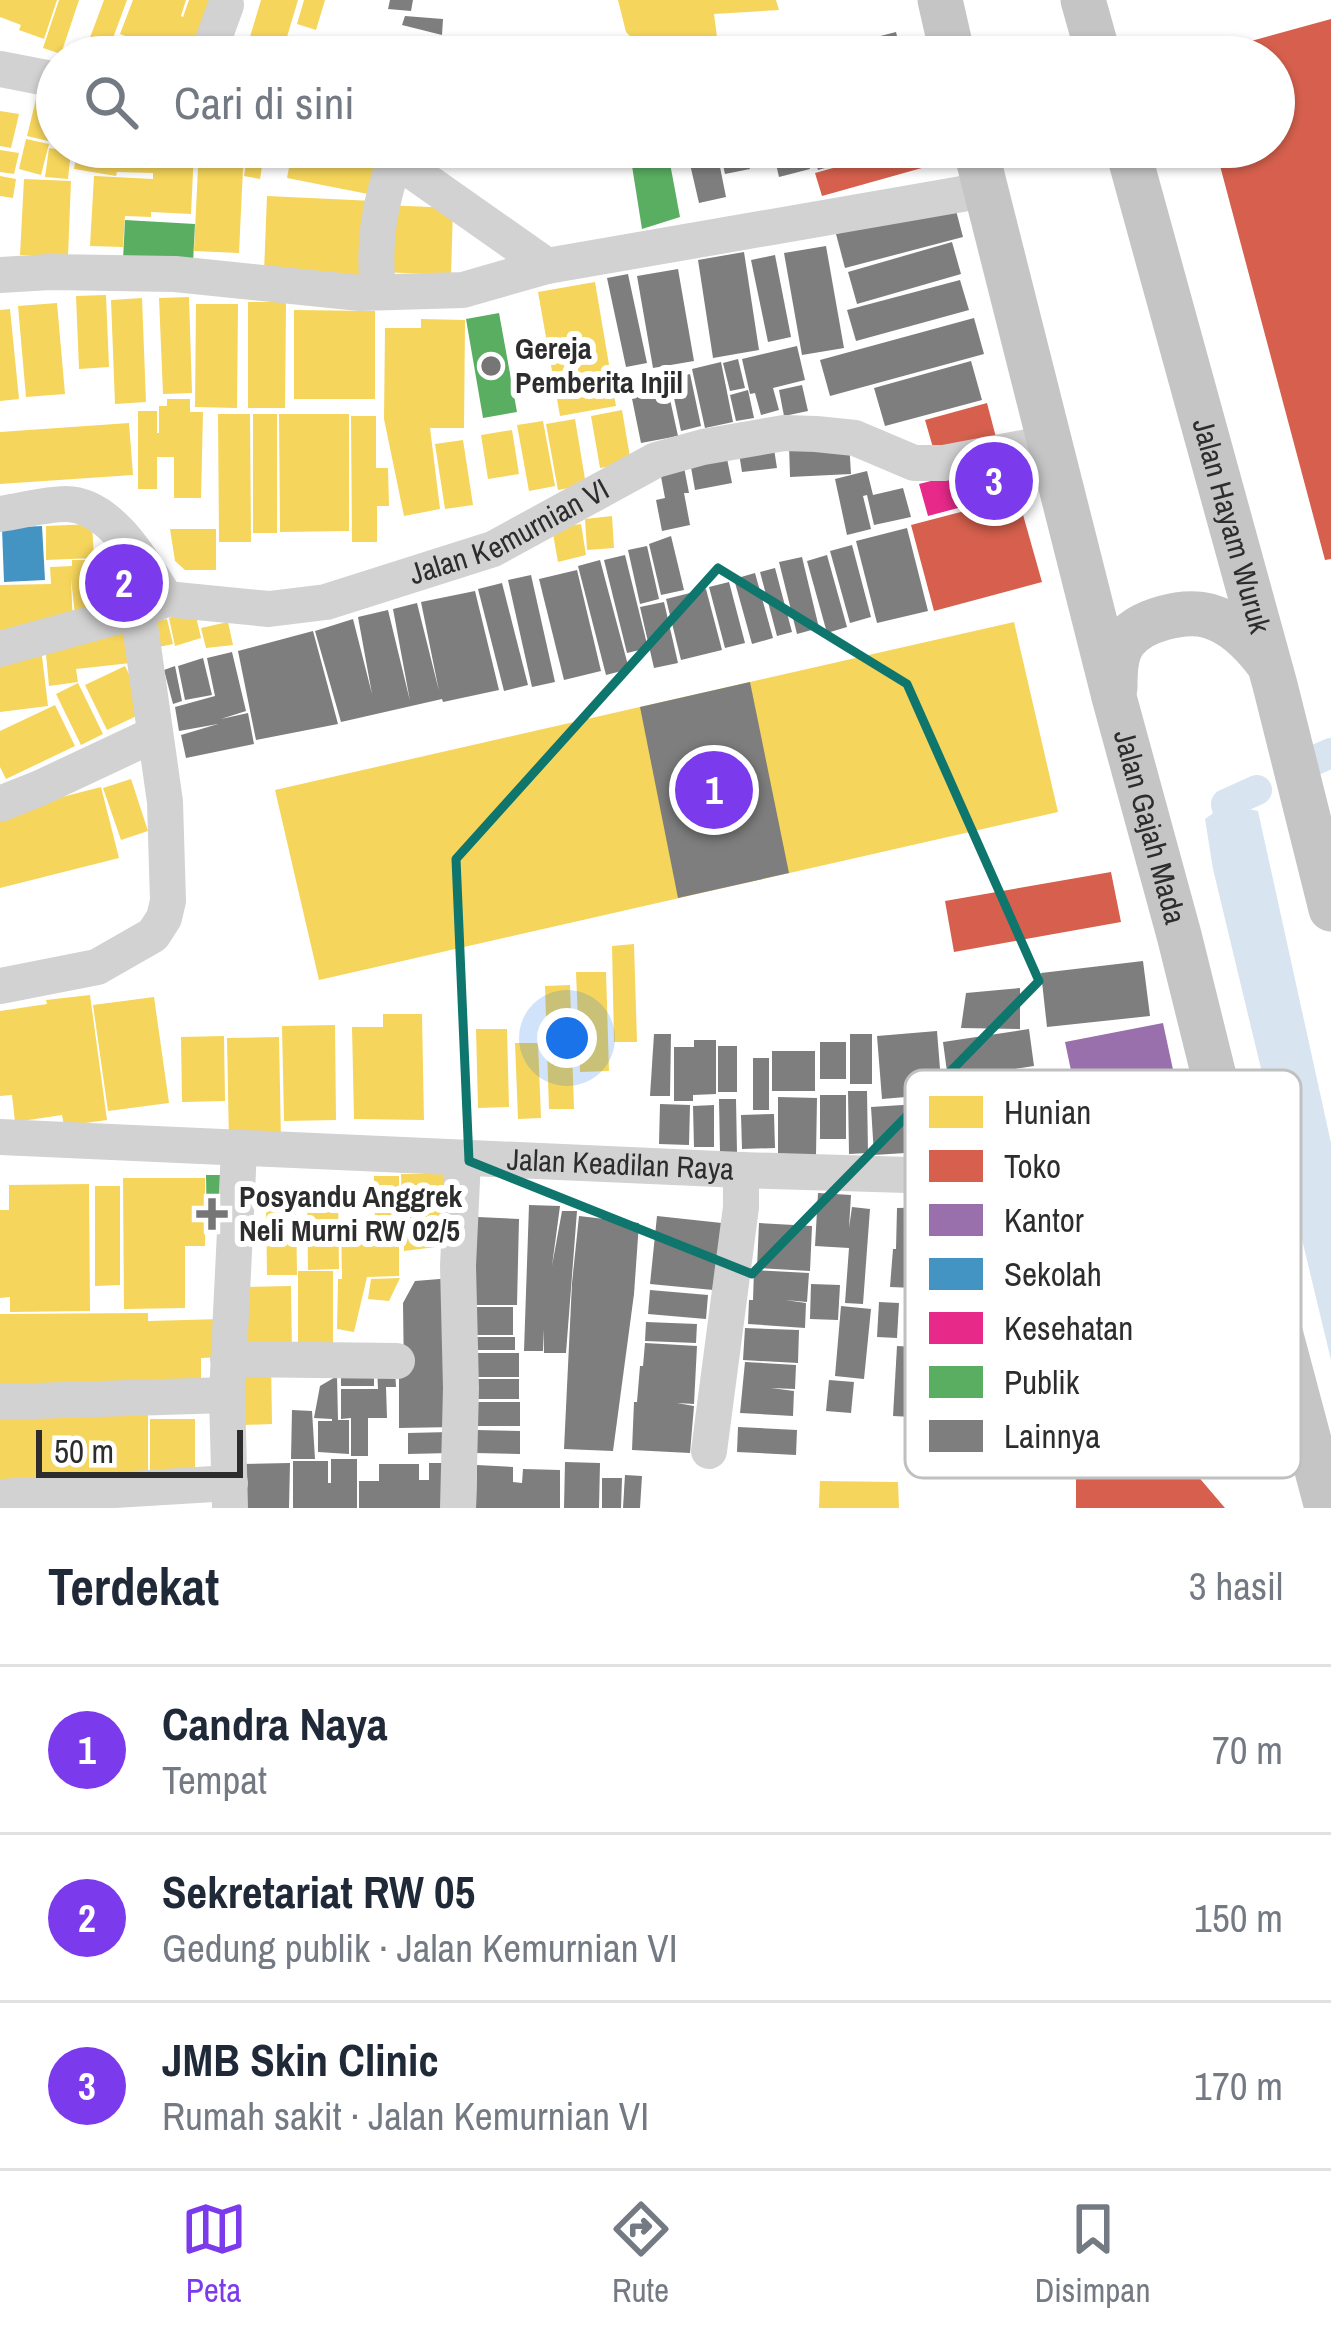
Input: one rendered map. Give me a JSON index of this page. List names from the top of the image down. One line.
{"streets":{"main road":["Jalan Hayam Wuruk","Jalan Gajah Mada"],"street":["Jalan Kemurnian VI","Jalan Keadilan Raya"]},"crossings":[["Jalan Kemurnian VI","Jalan Gajah Mada"]],"places":{"other":["Gereja Pemberita Injil"],"health":["Posyandu Anggrek Neli Murni RW 02/5"]},"legend":["Hunian","Toko","Kantor","Sekolah","Kesehatan","Publik","Lainnya"],"scale_bar":"50 m","page":{"search":"Cari di sini","pins":["3","2","1"],"scale":"50 m","heading":["Terdekat","3 hasil"],"list":[{"mark":"1","name":"Candra Naya","note":"Tempat","value":"70 m"},{"mark":"2","name":"Sekretariat RW 05","note":"Gedung publik · Jalan Kemurnian VI","value":"150 m"},{"mark":"3","name":"JMB Skin Clinic","note":"Rumah sakit · Jalan Kemurnian VI","value":"170 m"}],"nav":["Peta","Rute","Disimpan"]}}
